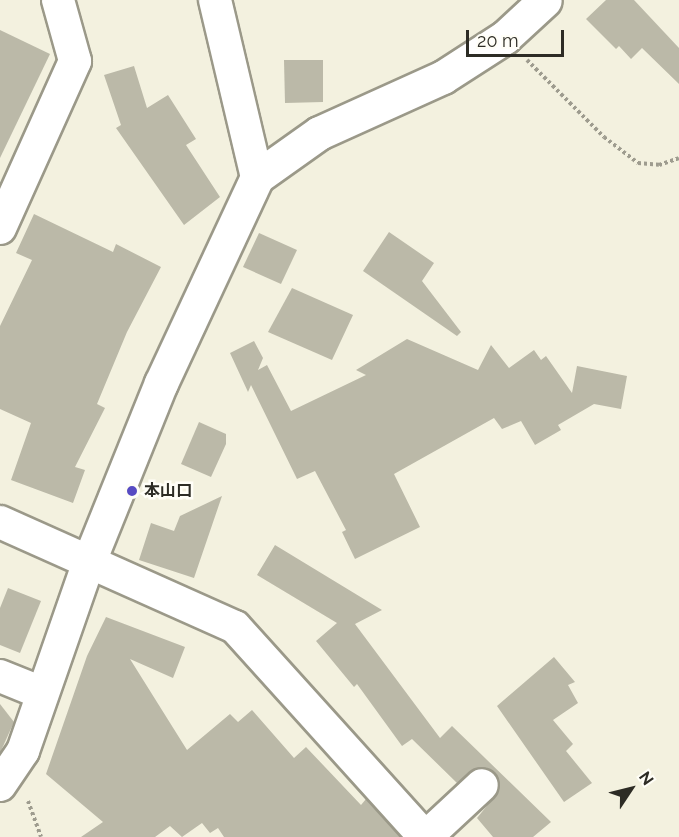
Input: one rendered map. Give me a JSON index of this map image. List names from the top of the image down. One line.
{"places":["本山口"],"scale_bar":"20 m","north":"top right"}
